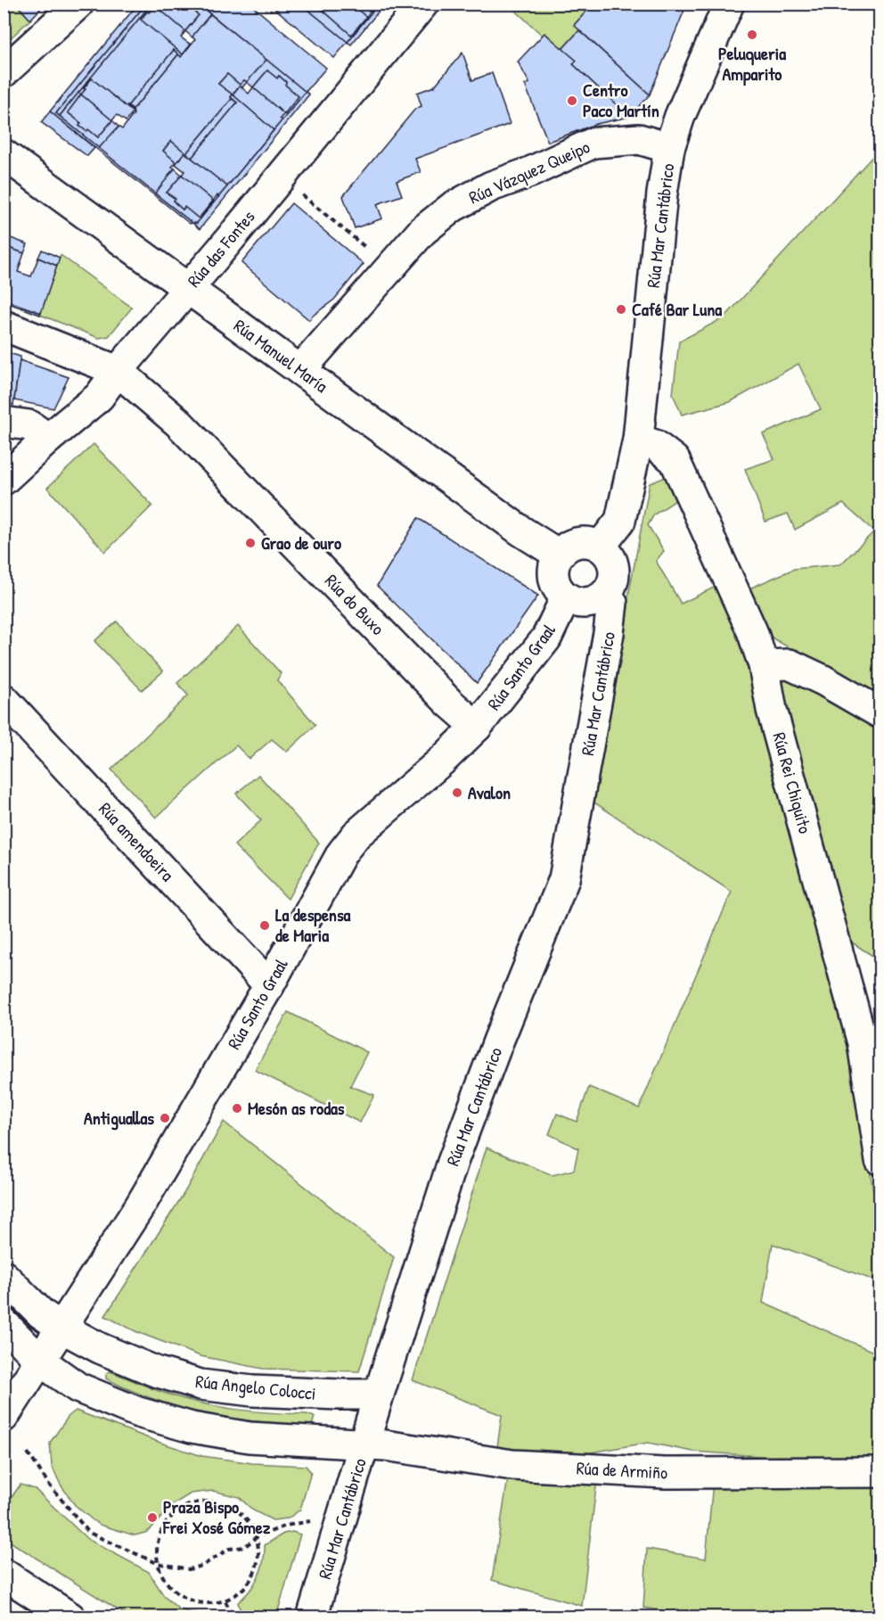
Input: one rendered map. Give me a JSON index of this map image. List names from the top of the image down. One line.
{"streets":{"street":["Rúa Vázquez Queipo","Rúa Mar Cantábrico","Rúa das Fontes","Rúa Manuel María","Rúa do Buxo","Rúa Santo Graal","Rúa Rei Chiquito","Rúa amendoeira","Rúa Angelo Colocci","Rúa de Armiño"]},"crossings":[["Rúa Vázquez Queipo","Rúa Mar Cantábrico"],["Rúa Vázquez Queipo","Rúa Manuel María"],["Rúa Mar Cantábrico","Rúa Manuel María"],["Rúa Mar Cantábrico","Rúa Santo Graal"],["Rúa Mar Cantábrico","Rúa Rei Chiquito"],["Rúa Mar Cantábrico","Rúa Angelo Colocci"],["Rúa Mar Cantábrico","Rúa de Armiño"],["Rúa das Fontes","Rúa Manuel María"],["Rúa das Fontes","Rúa do Buxo"],["Rúa Manuel María","Rúa Santo Graal"],["Rúa do Buxo","Rúa Santo Graal"],["Rúa Santo Graal","Rúa amendoeira"],["Rúa Santo Graal","Rúa Angelo Colocci"]],"places":["Peluqueria Amparito","Centro Paco Martín","Café Bar Luna","Grao de ouro","Avalon","La despensa de Maria","Mesón as rodas","Antiguallas","Praza Bispo Frei Xosé Gómez"]}
